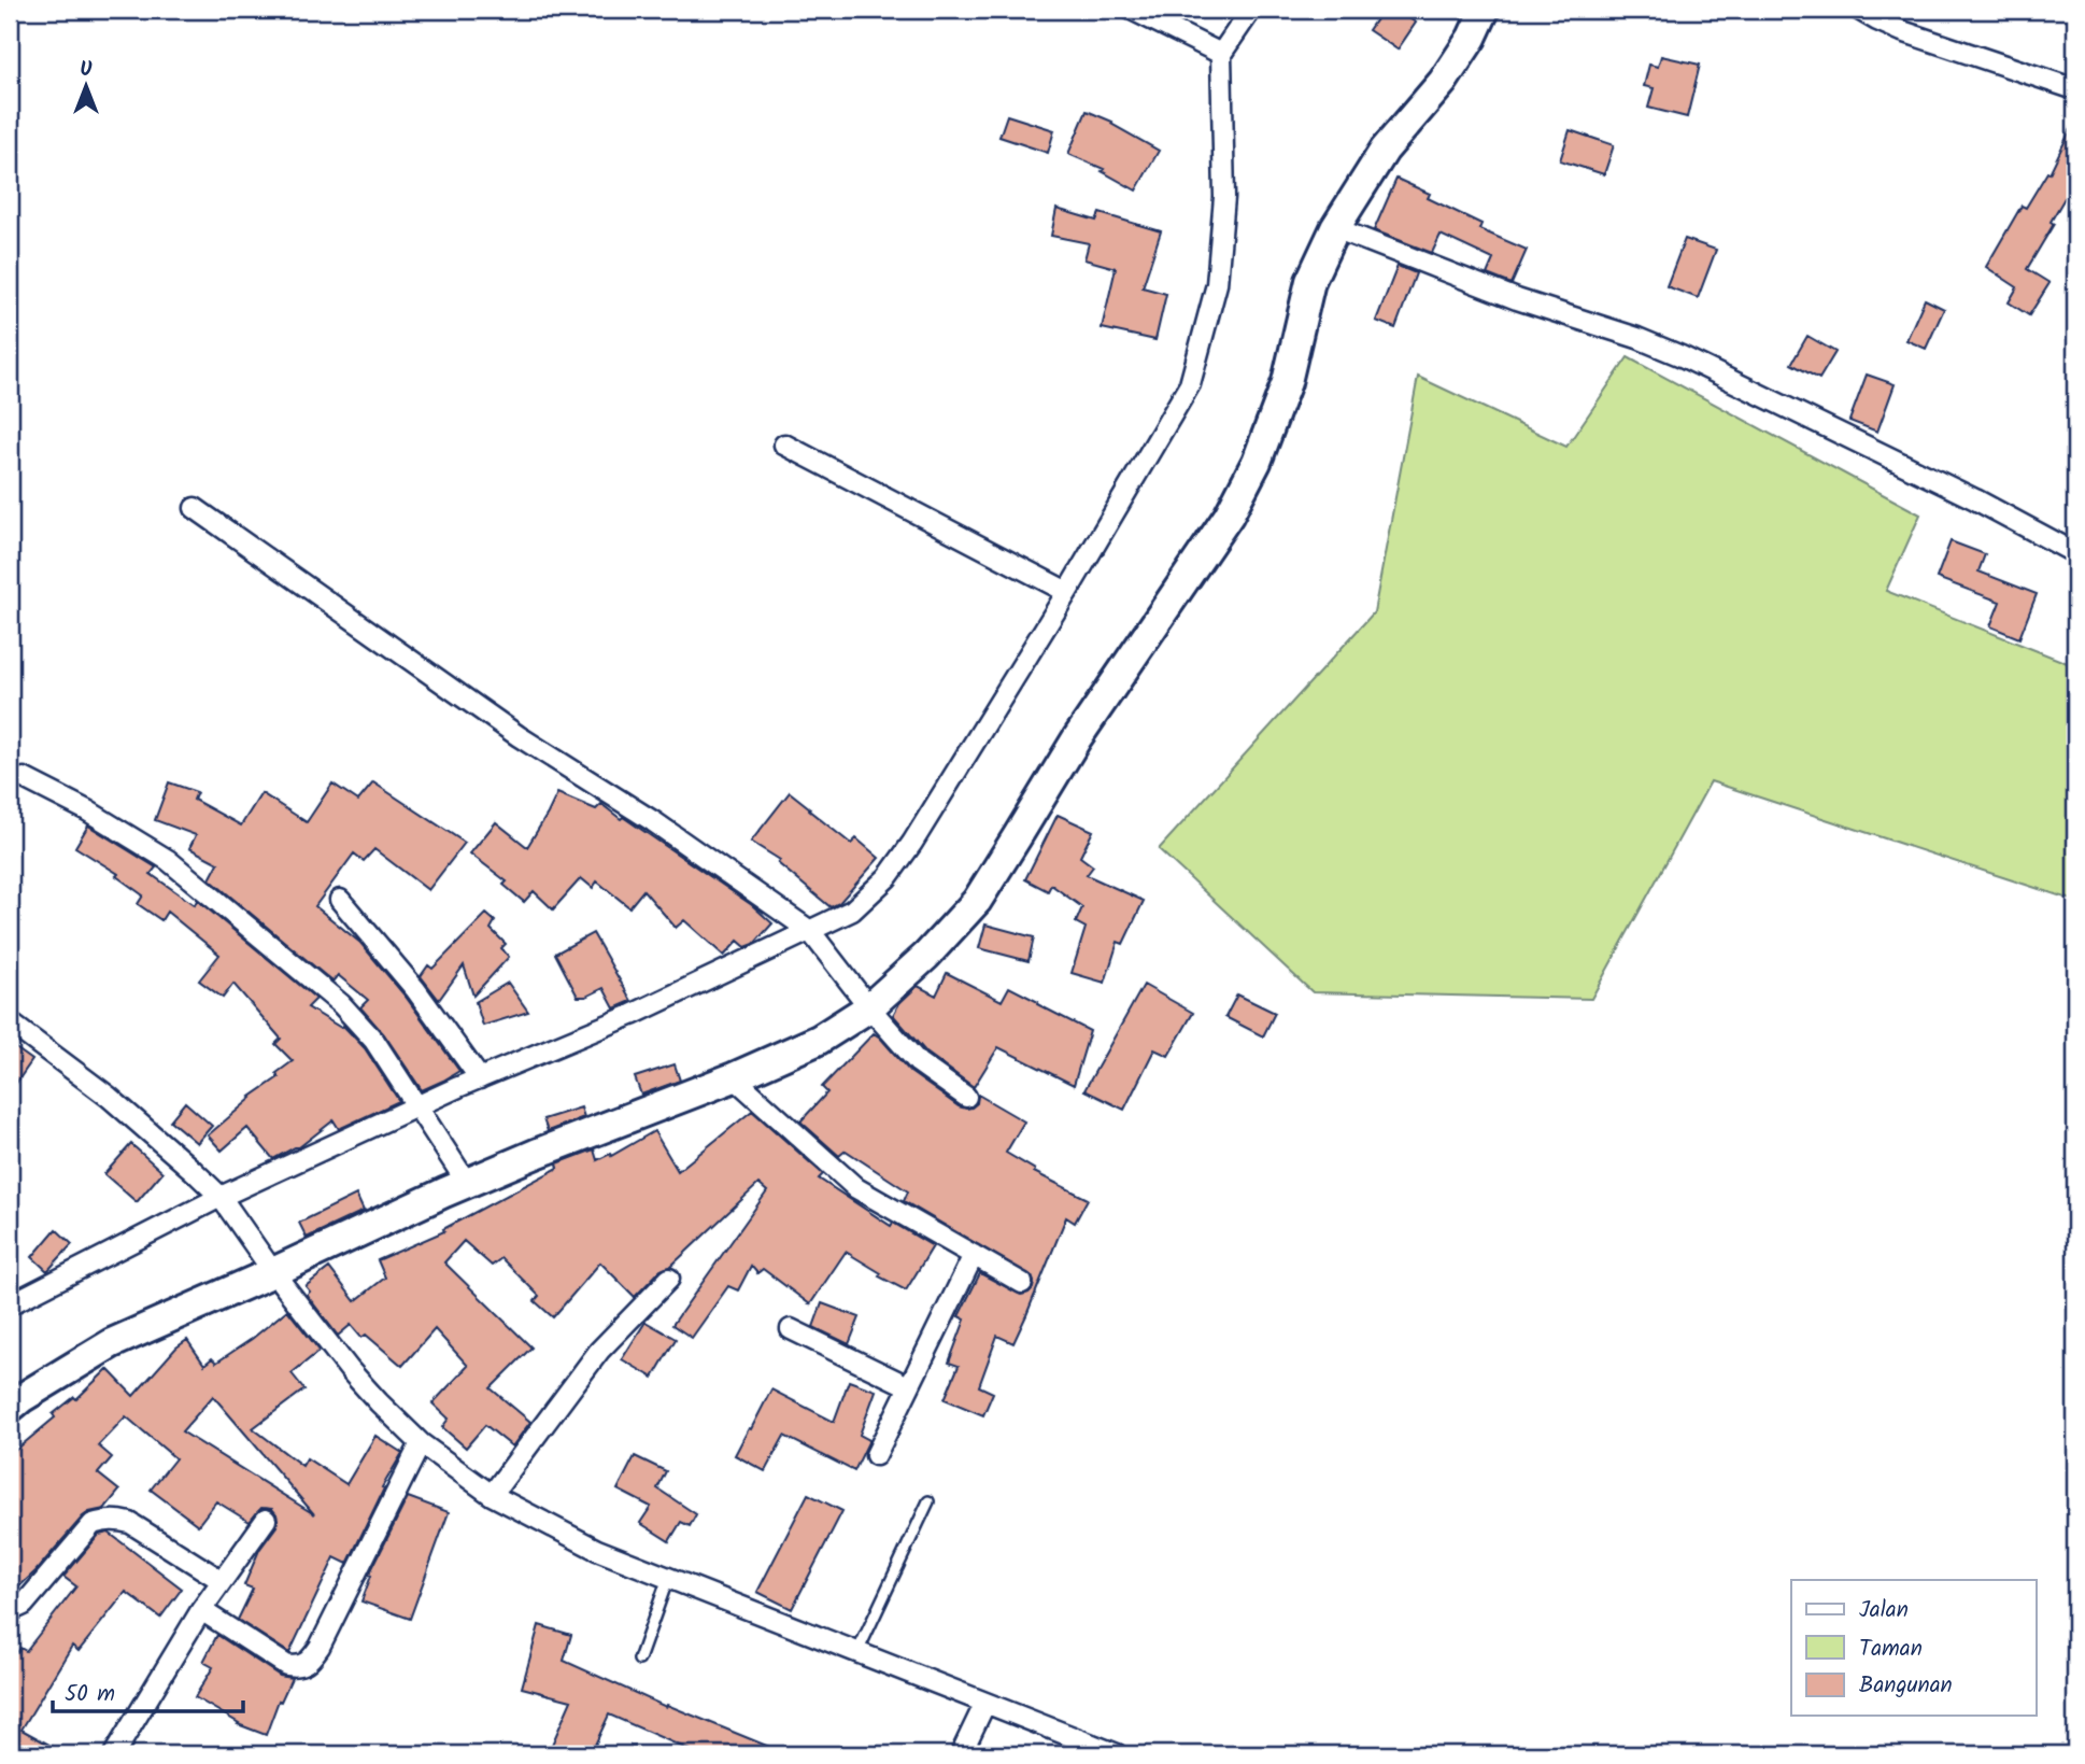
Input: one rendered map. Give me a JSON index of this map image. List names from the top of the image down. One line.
{"legend":["Jalan","Taman","Bangunan"],"scale_bar":"50 m","north":"top"}
